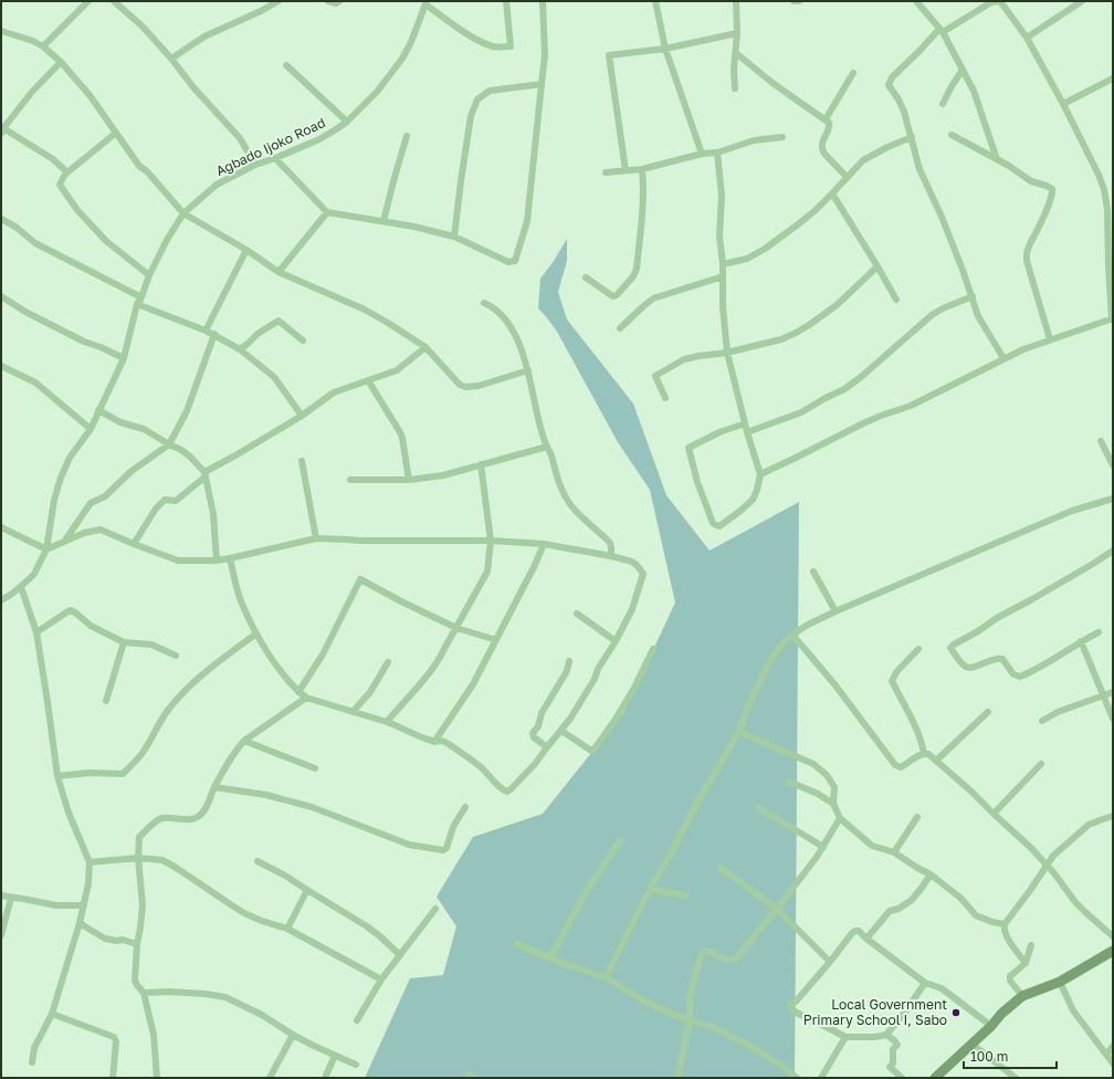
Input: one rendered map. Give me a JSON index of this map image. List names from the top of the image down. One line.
{"streets":{"street":["Agbado Ijoko Road"]},"places":["Local Government Primary School I, Sabo"],"scale_bar":"100 m"}
